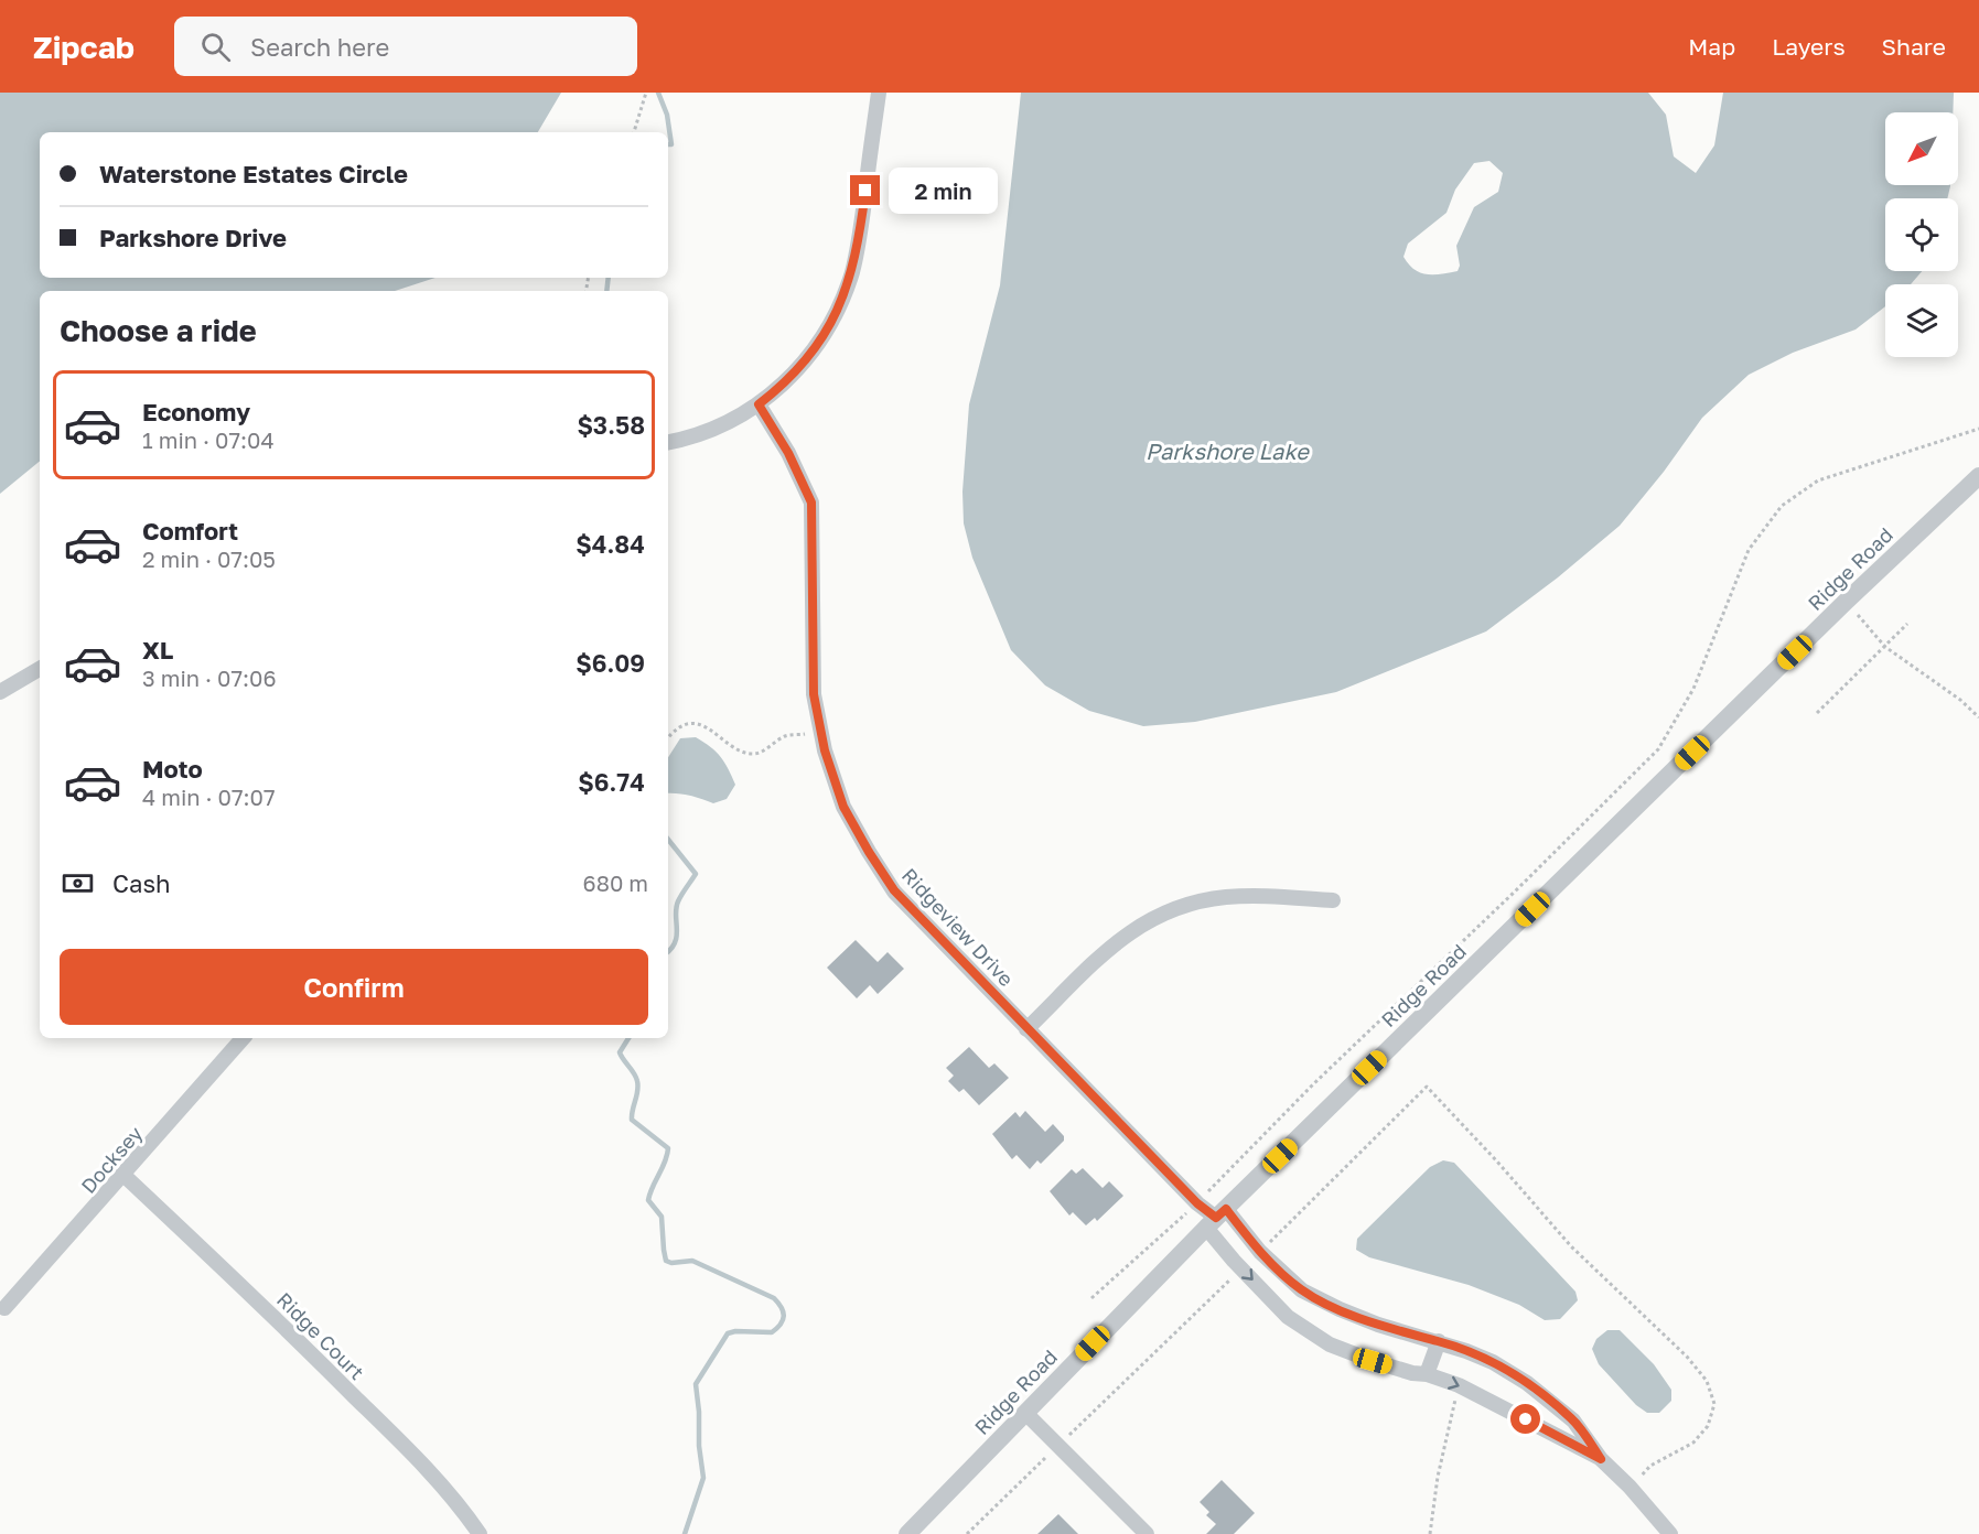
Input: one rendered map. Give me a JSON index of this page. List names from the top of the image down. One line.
{"streets":{"street":["Ridge Road","Ridgeview Drive","Docksey","Ridge Court"]},"crossings":[["Ridge Road","Ridgeview Drive"],["Docksey","Ridge Court"]],"water":["Parkshore Lake"],"north":"bottom left","page":{"header":"Zipcab","search":"Search here","nav":["Map","Layers","Share"],"banner":["Waterstone Estates Circle","Parkshore Drive"],"bubble":"2 min","heading":"Choose a ride","list":[{"name":"Economy","note":"1 min · 07:04","value":"$3.58"},{"name":"Comfort","note":"2 min · 07:05","value":"$4.84"},{"name":"XL","note":"3 min · 07:06","value":"$6.09"},{"name":"Moto","note":"4 min · 07:07","value":"$6.74"}],"pay":["Cash","680 m"],"buttons":"Confirm"}}
